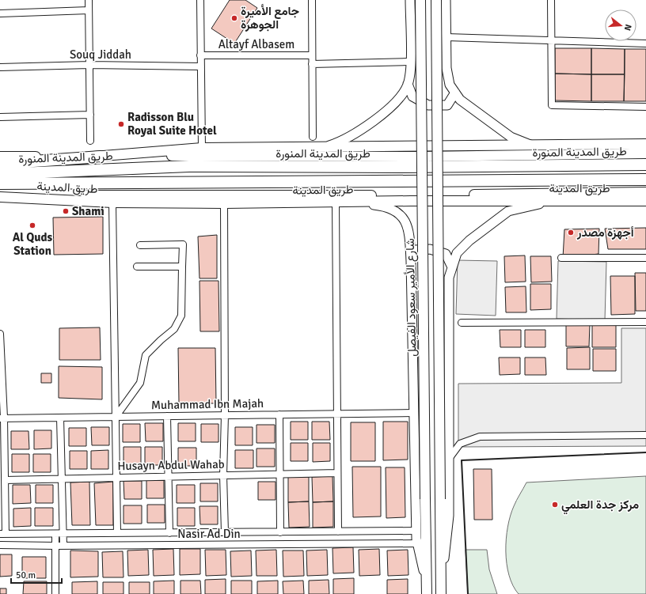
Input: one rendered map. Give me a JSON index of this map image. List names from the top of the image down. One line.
{"streets":{"highway":["طريق المدينة المنورة"],"main road":["طريق المدينة","شارع الأمير سعود الفيصل"],"street":["Altayf Albasem","Souq Jiddah","Muhammad Ibn Majah","Husayn Abdul Wahab","Nasir Ad Din"]},"crossings":[["طريق المدينة","شارع الأمير سعود الفيصل"]],"places":["جامع الأميرة الجوهرة","Radisson Blu Royal Suite Hotel","Shami","Al Quds Station","أجهزة مصدر","مركز جدة العلمي"],"scale_bar":"50 m","north":"right"}
